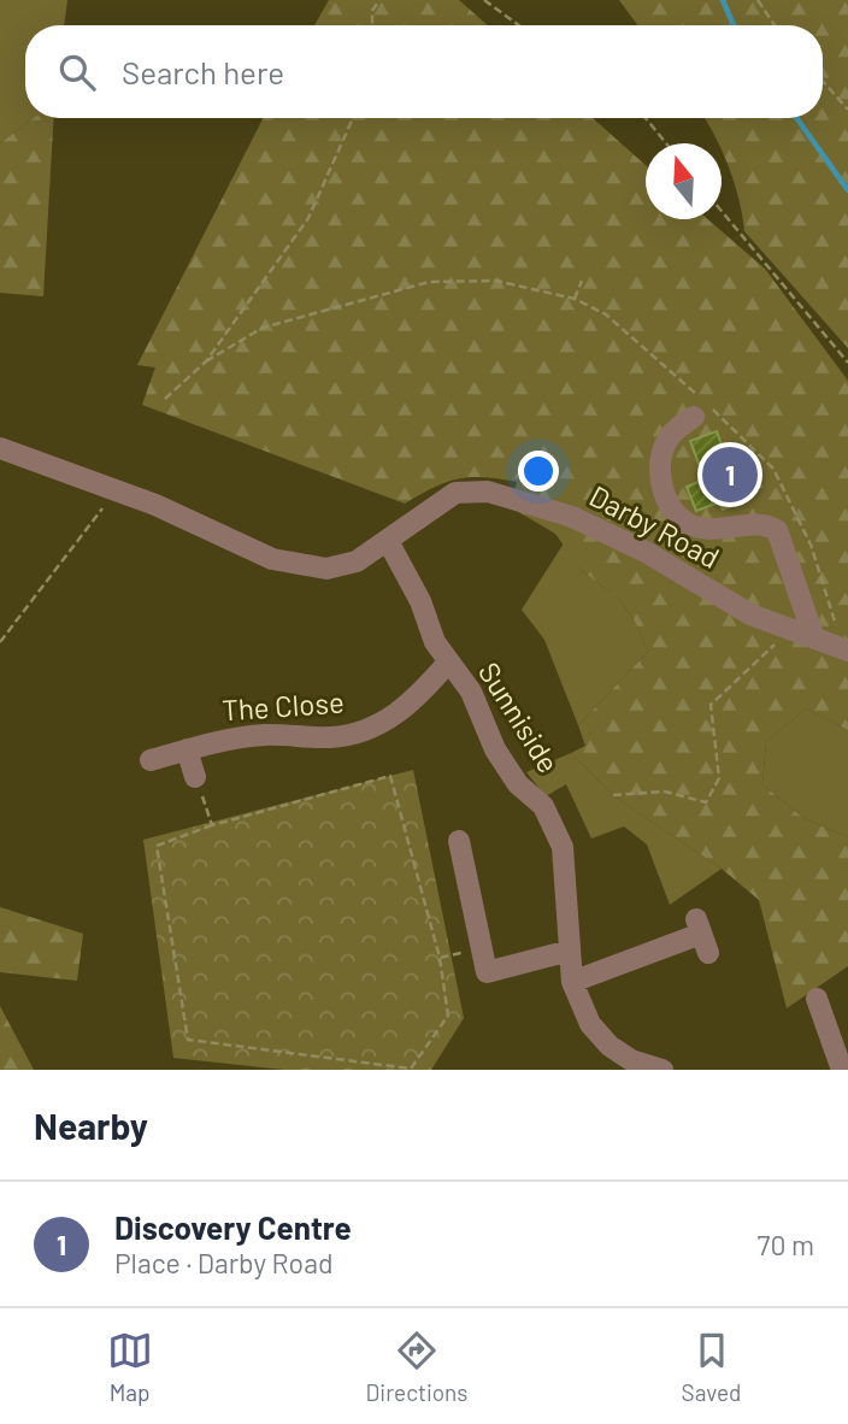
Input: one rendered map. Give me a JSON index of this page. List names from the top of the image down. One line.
{"streets":{"street":["Darby Road","The Close","Sunniside"]},"crossings":[["Darby Road","Sunniside"],["The Close","Sunniside"]],"north":"top","page":{"search":"Search here","pins":"1","heading":"Nearby","list":[{"mark":"1","name":"Discovery Centre","note":"Place · Darby Road","value":"70 m"}],"nav":["Map","Directions","Saved"]}}
